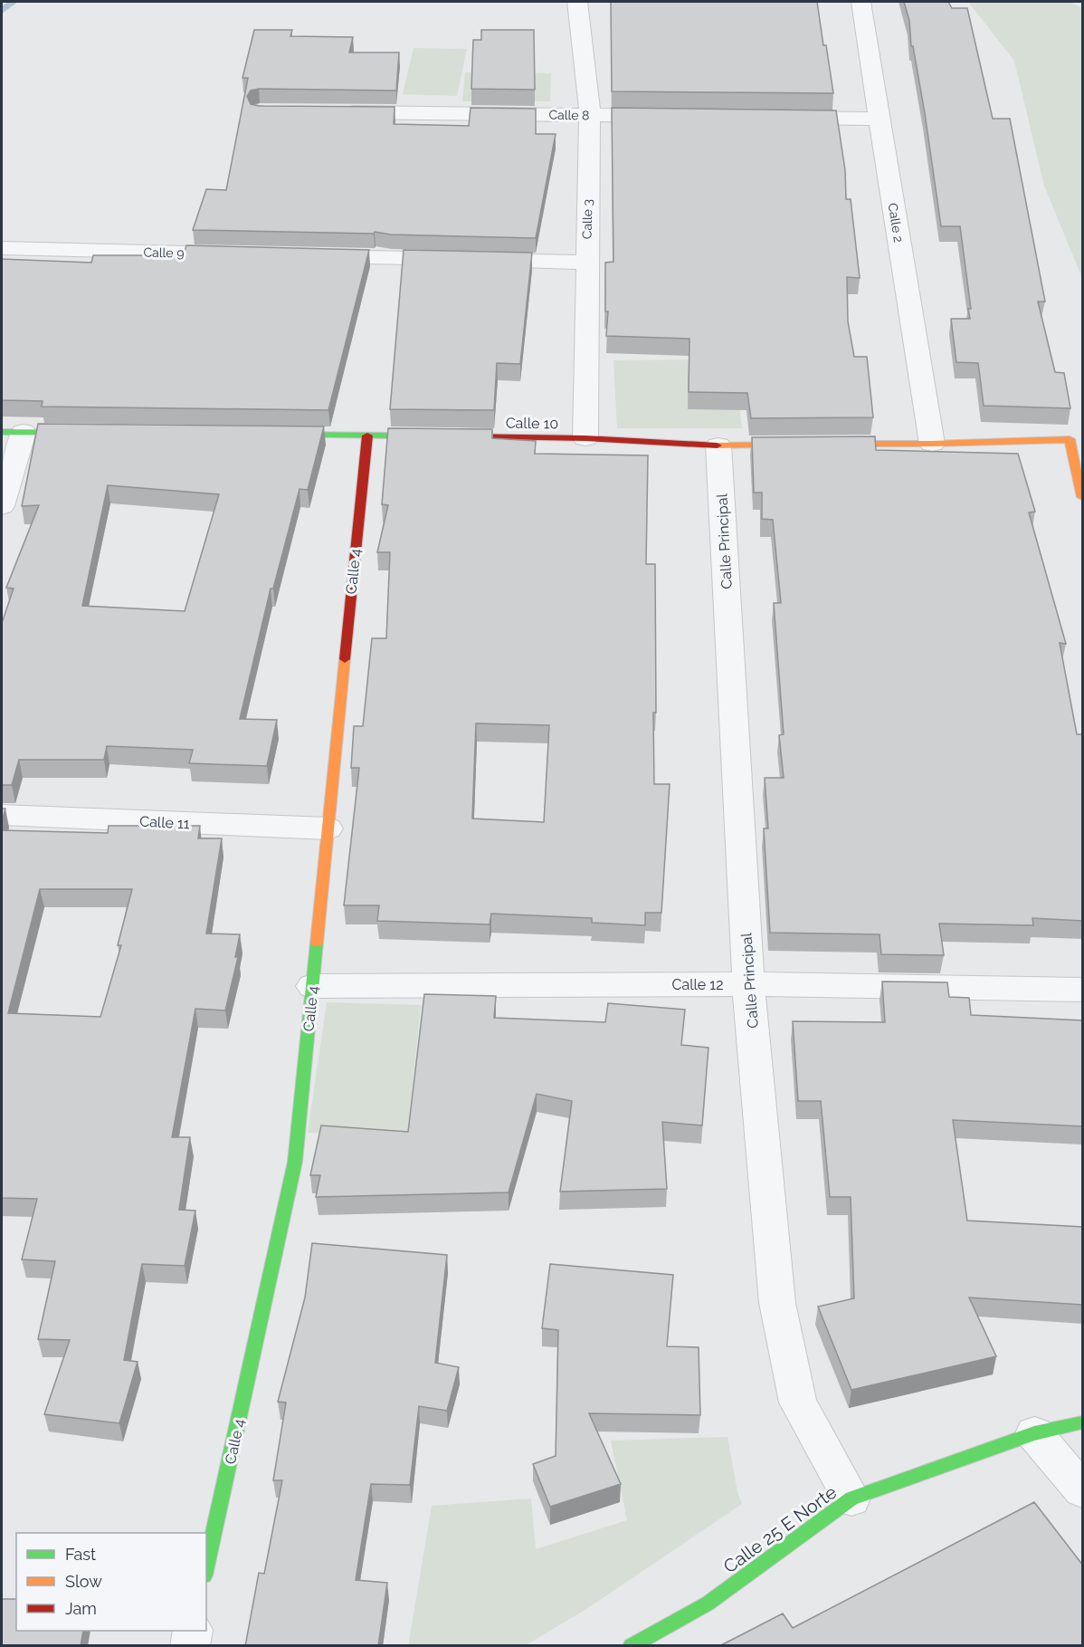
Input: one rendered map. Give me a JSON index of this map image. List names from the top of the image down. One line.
{"streets":{"street":["Calle 8","Calle 3","Calle 2","Calle 9","Calle 10","Calle Principal","Calle 4","Calle 11","Calle 12","Calle 25 E Norte"]},"crossings":[["Calle 8","Calle 3"],["Calle 3","Calle 10"],["Calle 10","Calle Principal"],["Calle Principal","Calle 12"],["Calle Principal","Calle 25 E Norte"],["Calle 4","Calle 11"],["Calle 4","Calle 12"]],"legend":["Fast","Slow","Jam"]}
